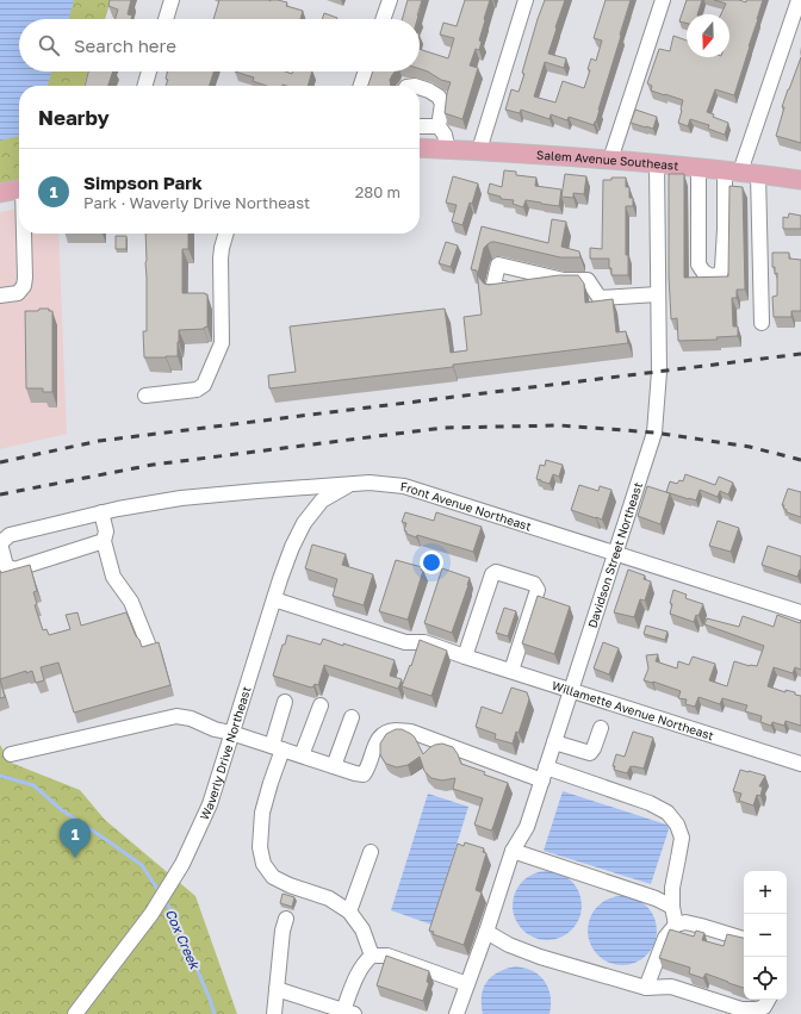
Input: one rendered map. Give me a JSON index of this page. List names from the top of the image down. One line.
{"streets":{"main road":["Salem Avenue Southeast"],"street":["Front Avenue Northeast","Davidson Street Northeast","Willamette Avenue Northeast","Waverly Drive Northeast"]},"crossings":[["Salem Avenue Southeast","Davidson Street Northeast"],["Front Avenue Northeast","Davidson Street Northeast"],["Front Avenue Northeast","Waverly Drive Northeast"],["Davidson Street Northeast","Willamette Avenue Northeast"],["Willamette Avenue Northeast","Waverly Drive Northeast"]],"water":["Cox Creek"],"north":"bottom","page":{"search":"Search here","heading":"Nearby","list":[{"mark":"1","name":"Simpson Park","note":"Park · Waverly Drive Northeast","value":"280 m"}],"pins":"1","map_buttons":["+","−"]}}
